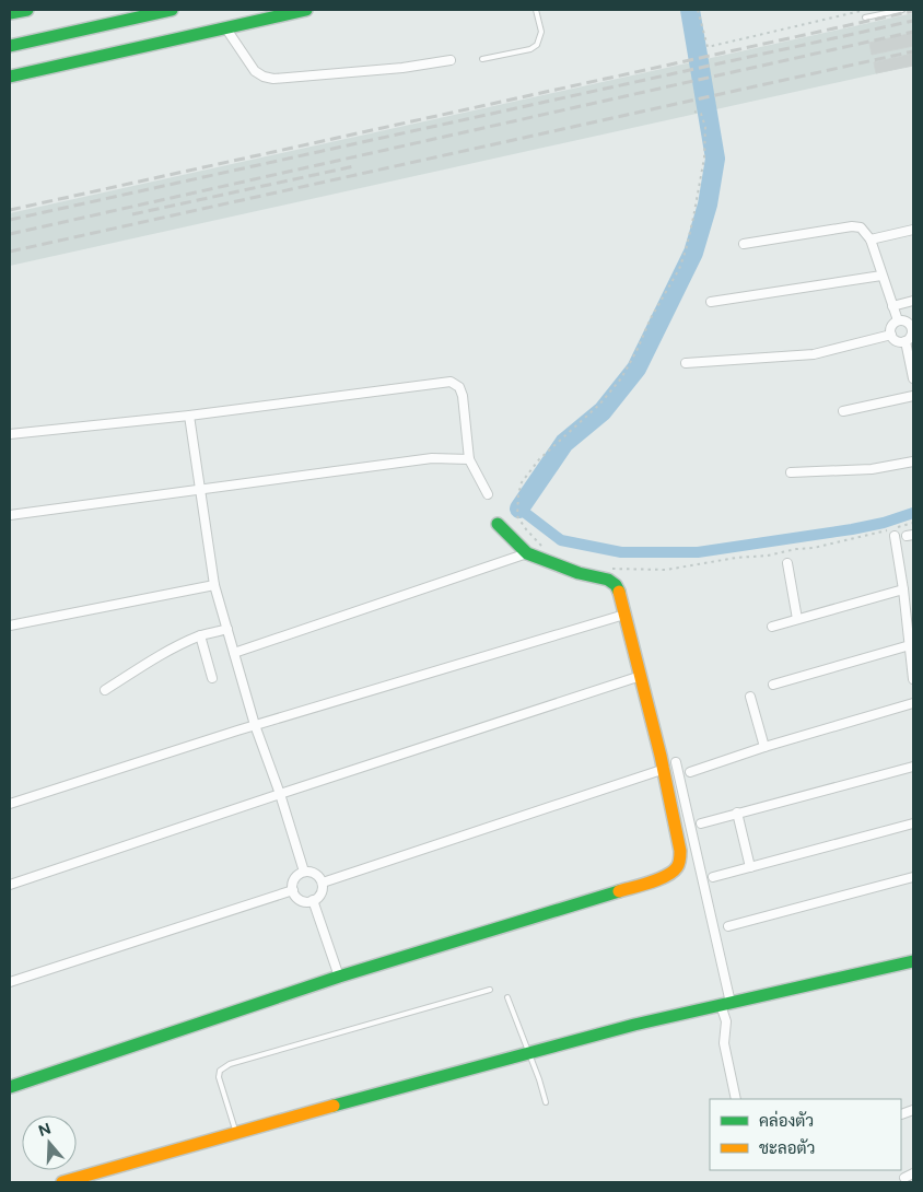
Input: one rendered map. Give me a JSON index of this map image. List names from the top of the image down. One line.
{"legend":["คล่องตัว","ชะลอตัว"],"north":"top"}
